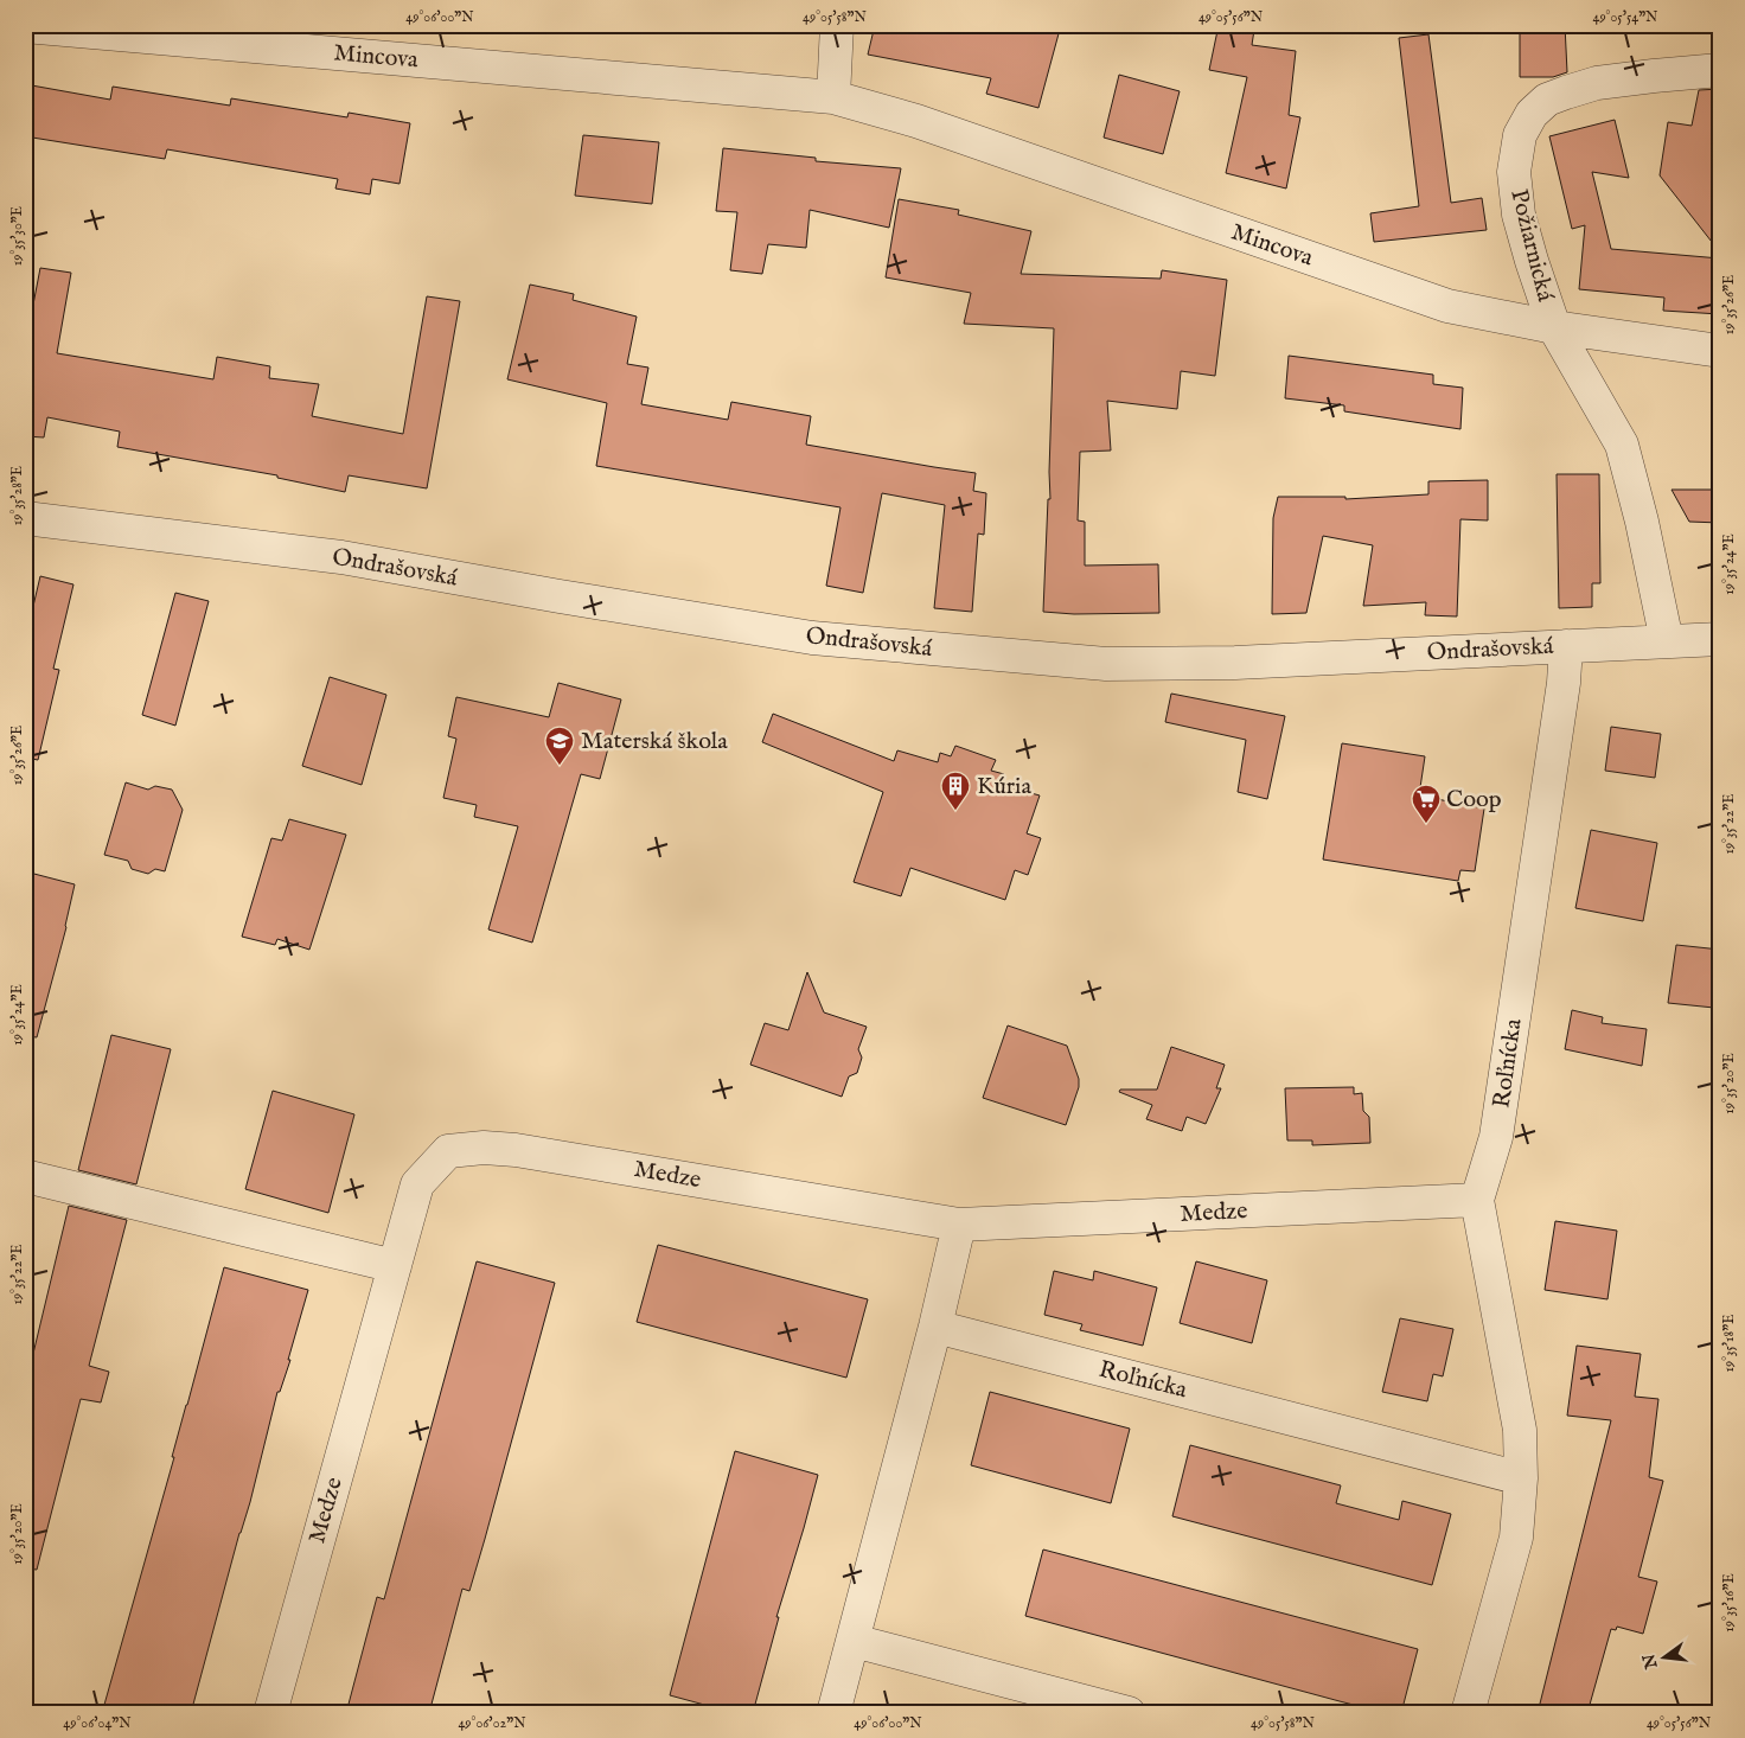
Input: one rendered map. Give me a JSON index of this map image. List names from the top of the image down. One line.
{"streets":{"street":["Mincova","Požiarnická","Ondrašovská","Roľnícka","Medze"]},"crossings":[["Mincova","Požiarnická"],["Požiarnická","Ondrašovská"],["Ondrašovská","Roľnícka"],["Roľnícka","Medze"]],"places":{"school or university":["Materská škola"],"building":["Kúria"],"supermarket":["Coop"]},"north":"left","coordinates":["49°06'00\"N","49°05'58\"N","49°05'56\"N","49°05'54\"N","19°35'30\"E","19°35'26\"E","19°35'28\"E","19°35'24\"E","19°35'22\"E","19°35'20\"E","19°35'18\"E","19°35'16\"E","49°06'04\"N","49°06'02\"N"]}
